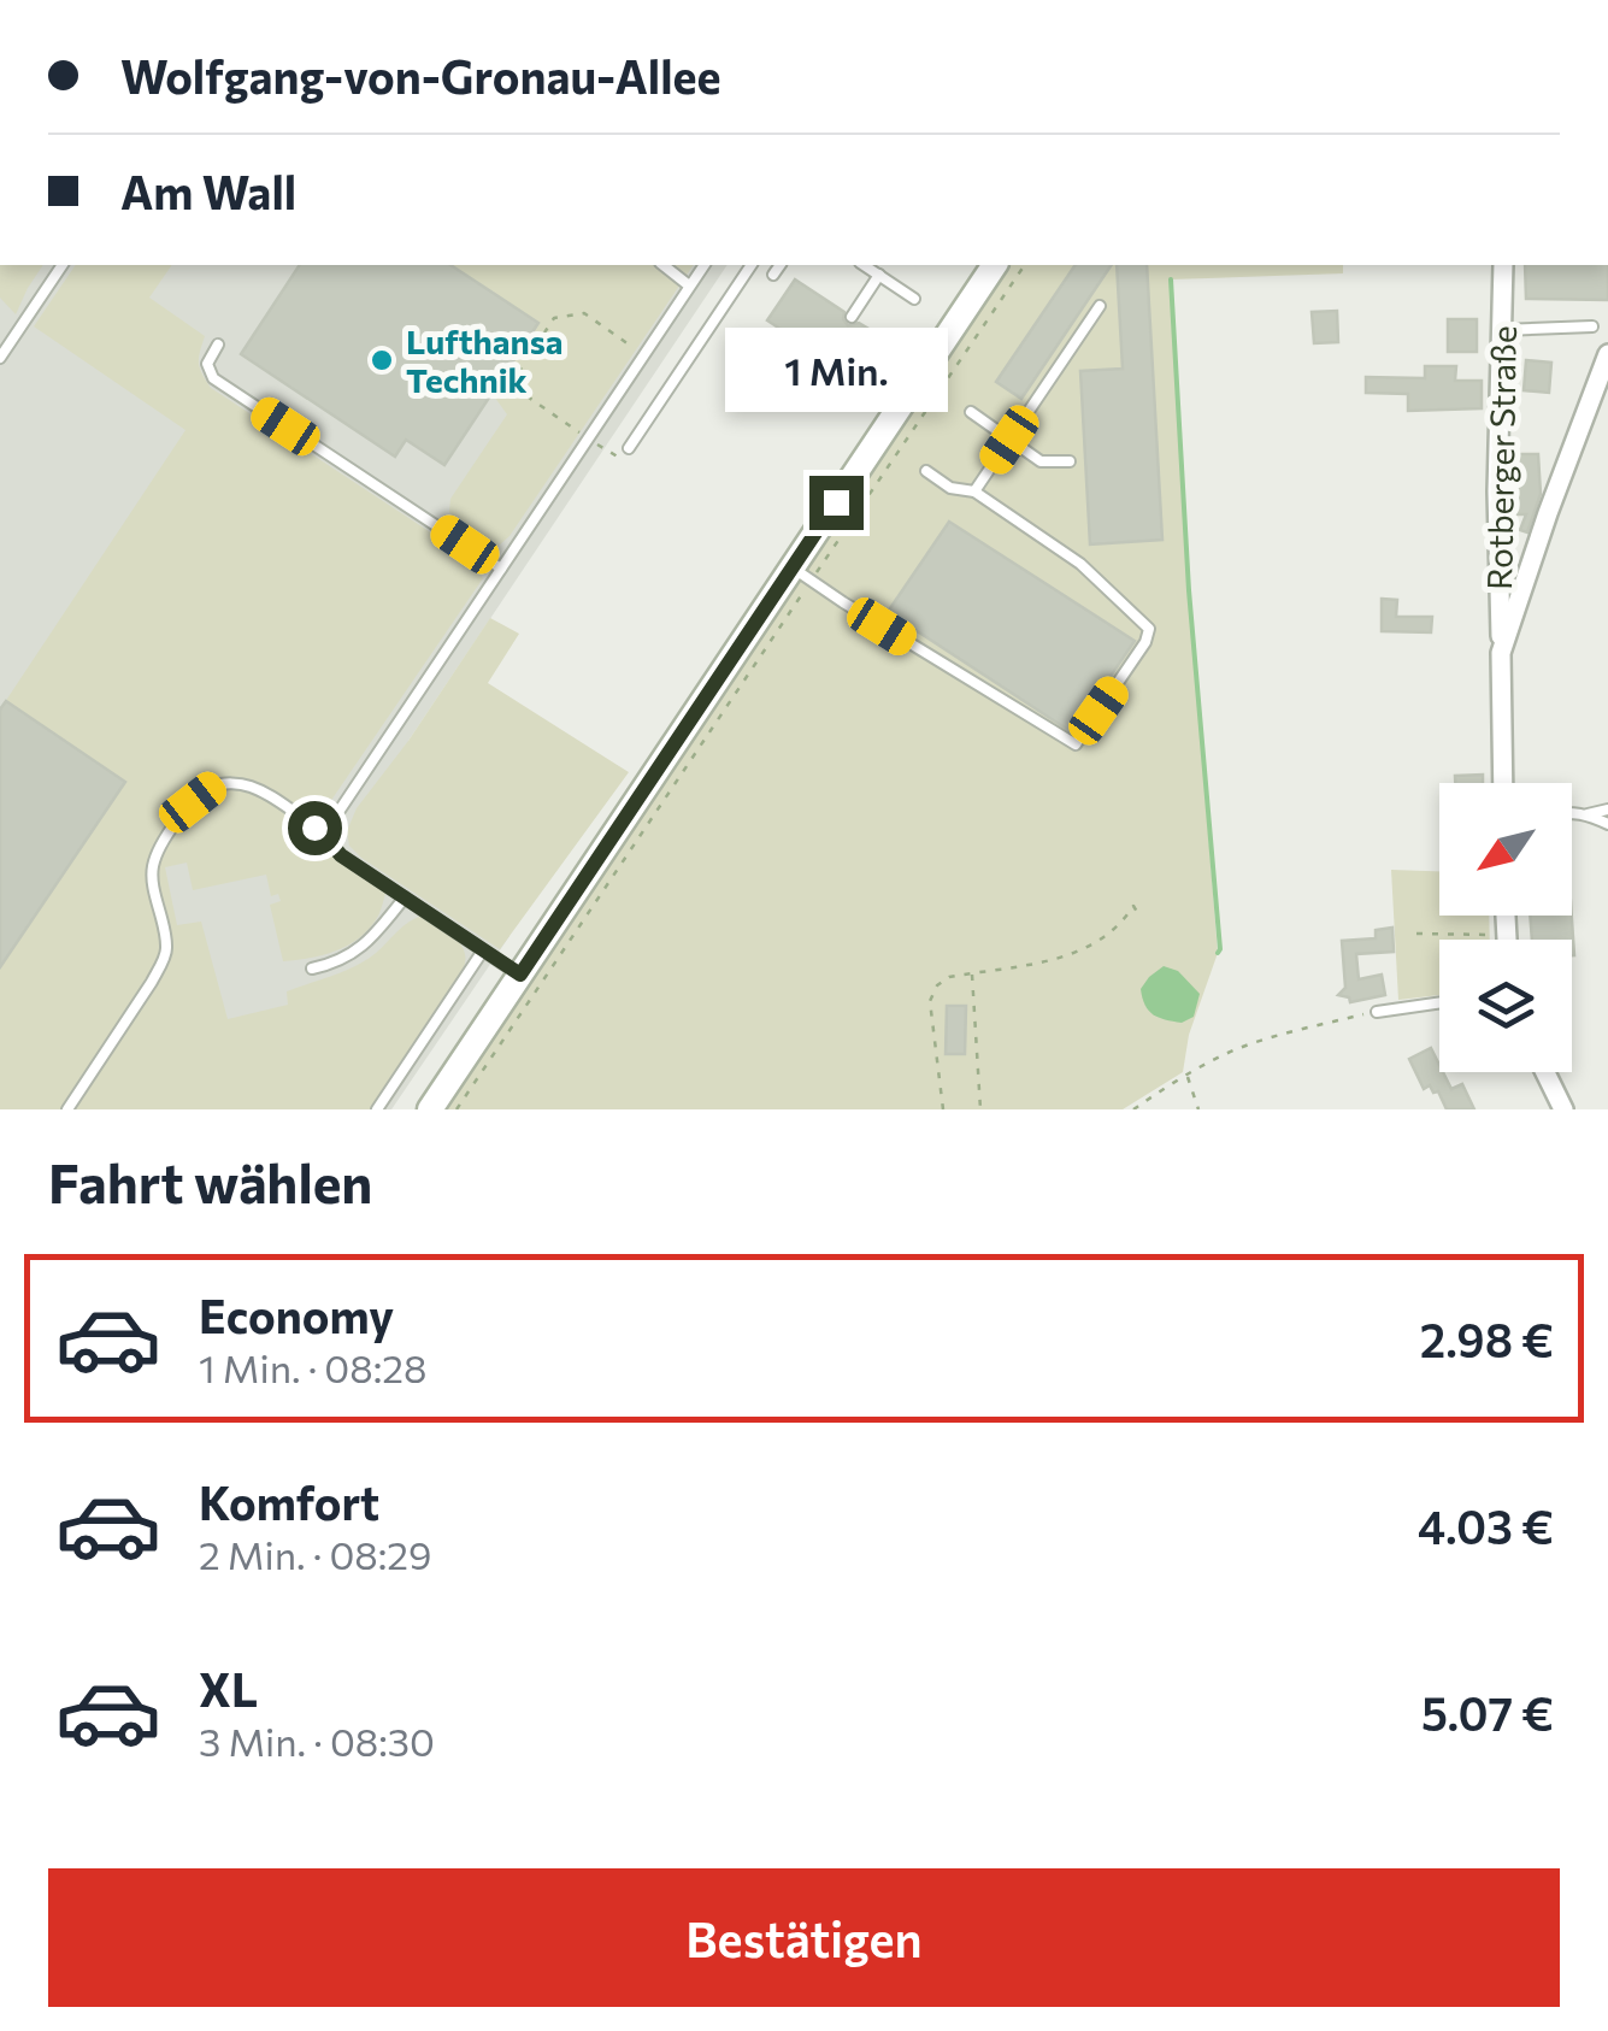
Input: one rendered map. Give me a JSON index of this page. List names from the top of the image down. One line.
{"streets":{"street":["Rotberger Straße"]},"places":["Lufthansa Technik"],"north":"bottom left","page":{"banner":["Wolfgang-von-Gronau-Allee","Am Wall"],"bubble":"1 Min.","heading":"Fahrt wählen","list":[{"name":"Economy","note":"1 Min. · 08:28","value":"2.98 €"},{"name":"Komfort","note":"2 Min. · 08:29","value":"4.03 €"},{"name":"XL","note":"3 Min. · 08:30","value":"5.07 €"}],"buttons":"Bestätigen"}}
